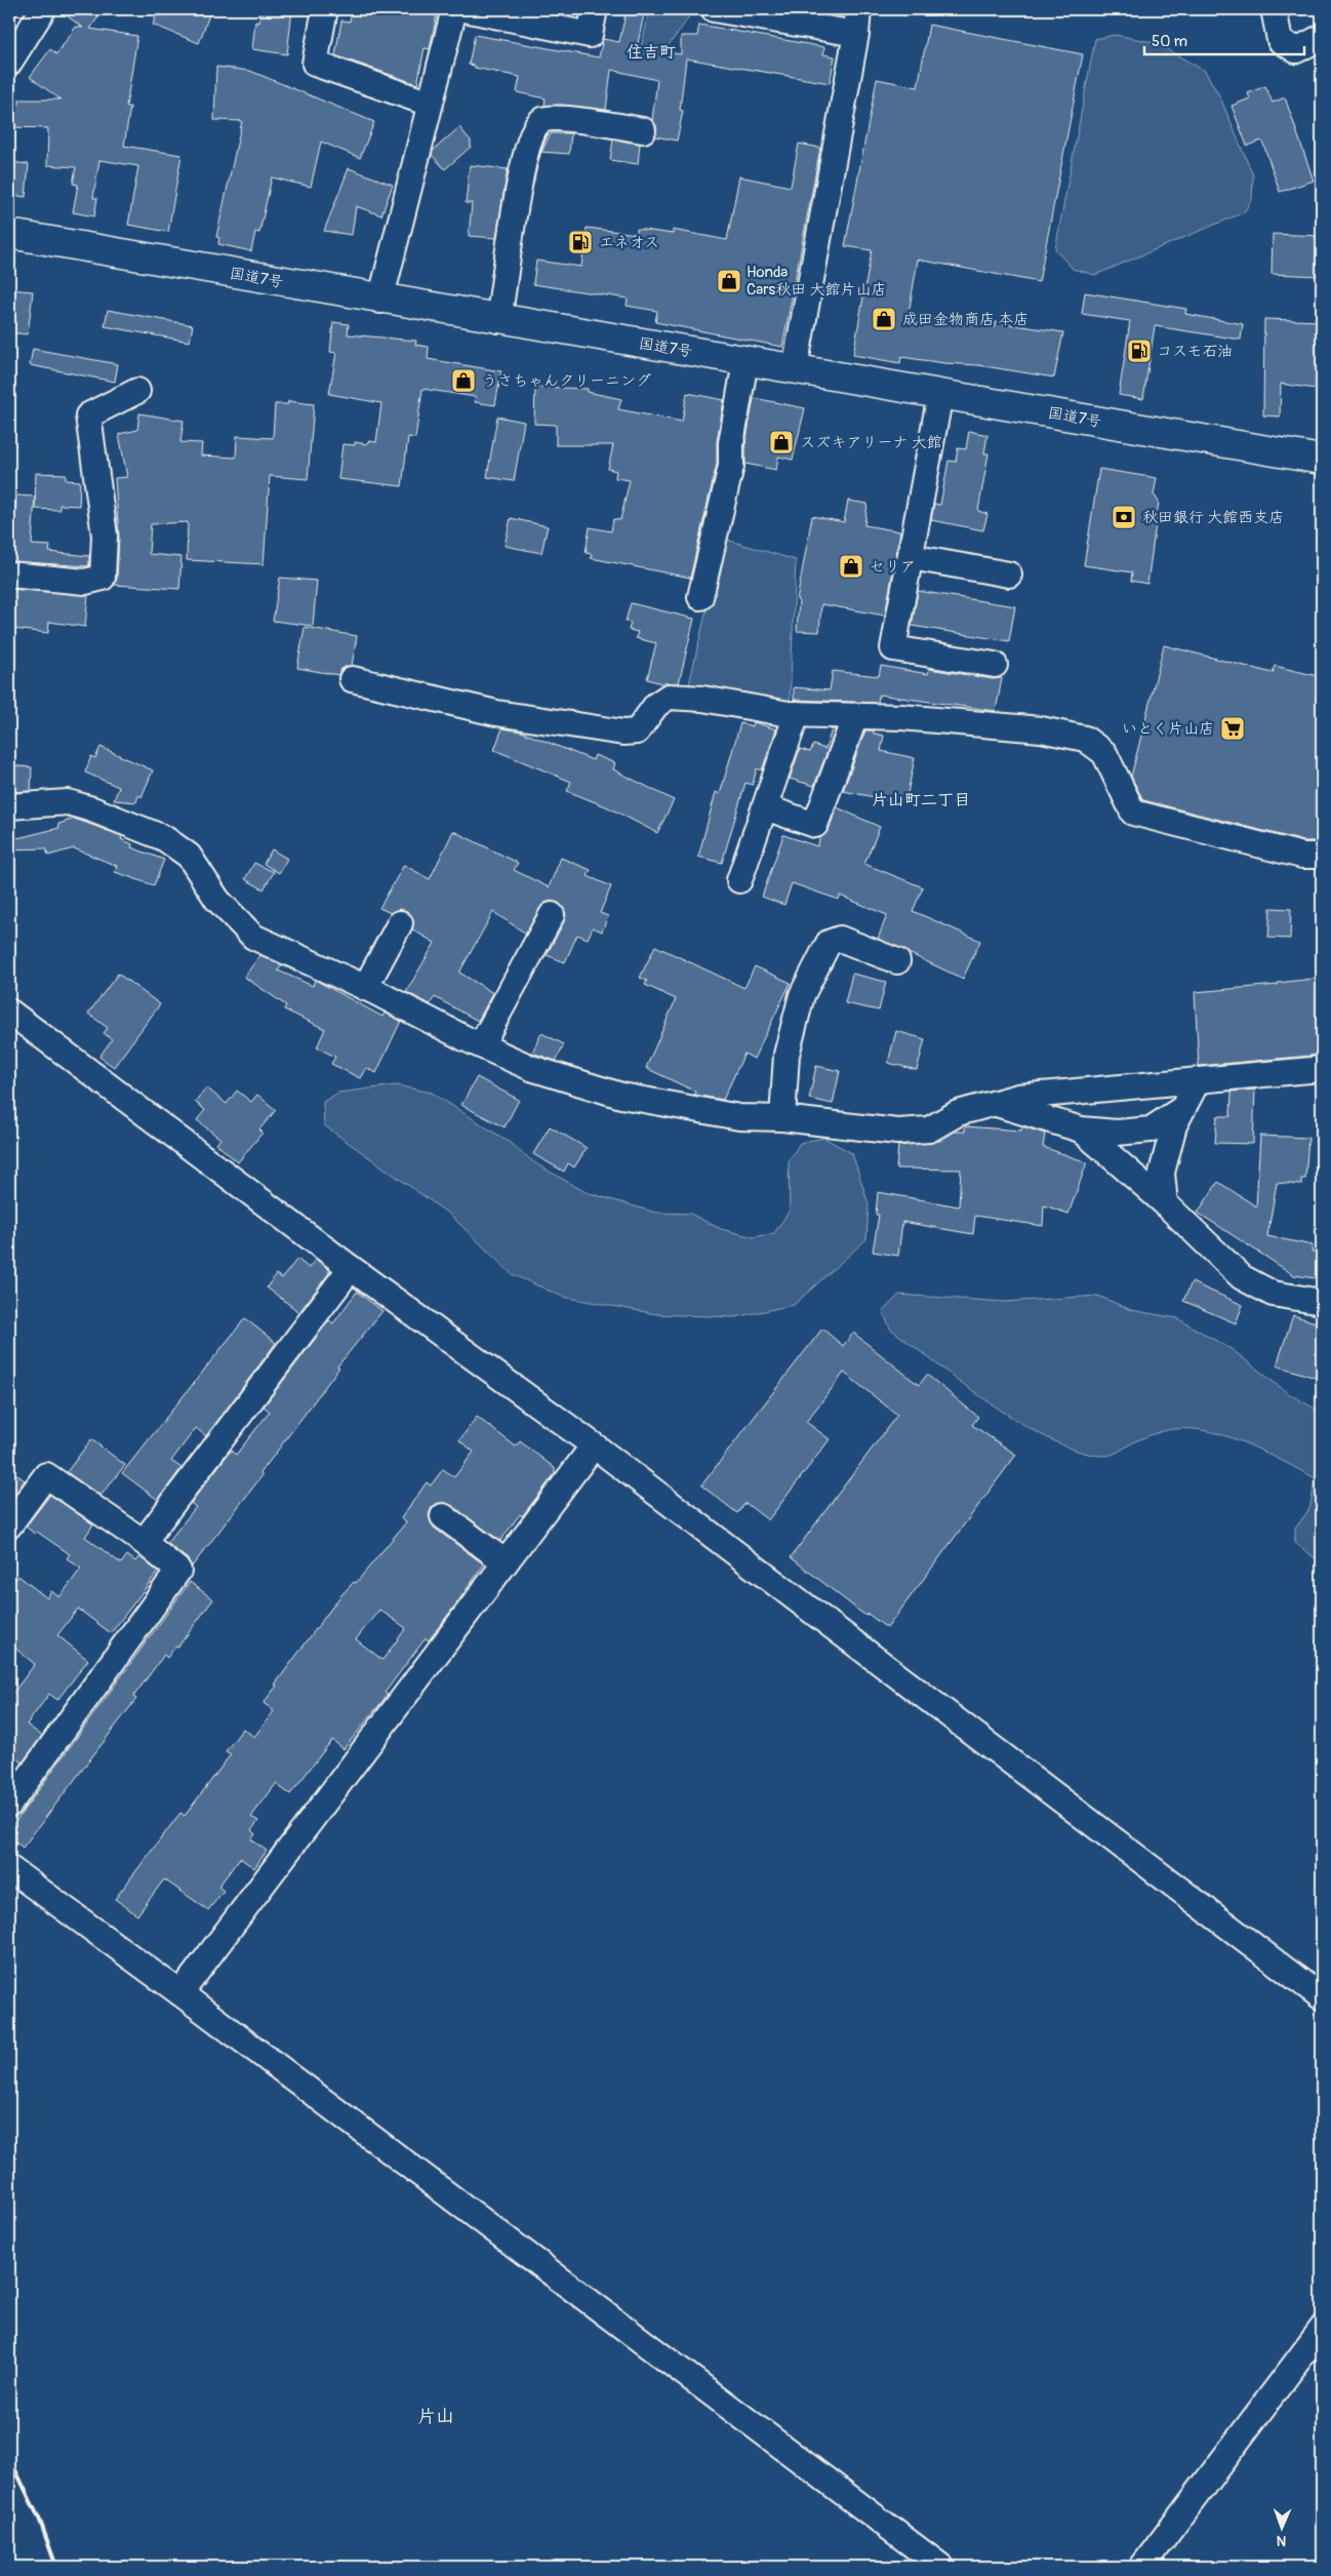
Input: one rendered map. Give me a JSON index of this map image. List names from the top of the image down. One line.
{"streets":{"highway":["国道7号"]},"districts":["住吉町","片山町二丁目","片山"],"places":{"fuel station":["エネオス","コスモ石油"],"shop":["Honda Cars秋田 大館片山店","成田金物商店 本店","うさちゃんクリーニング","スズキアリーナ 大館","セリア"],"bank":["秋田銀行 大館西支店"],"supermarket":["いとく片山店"]},"scale_bar":"50 m","north":"bottom"}
